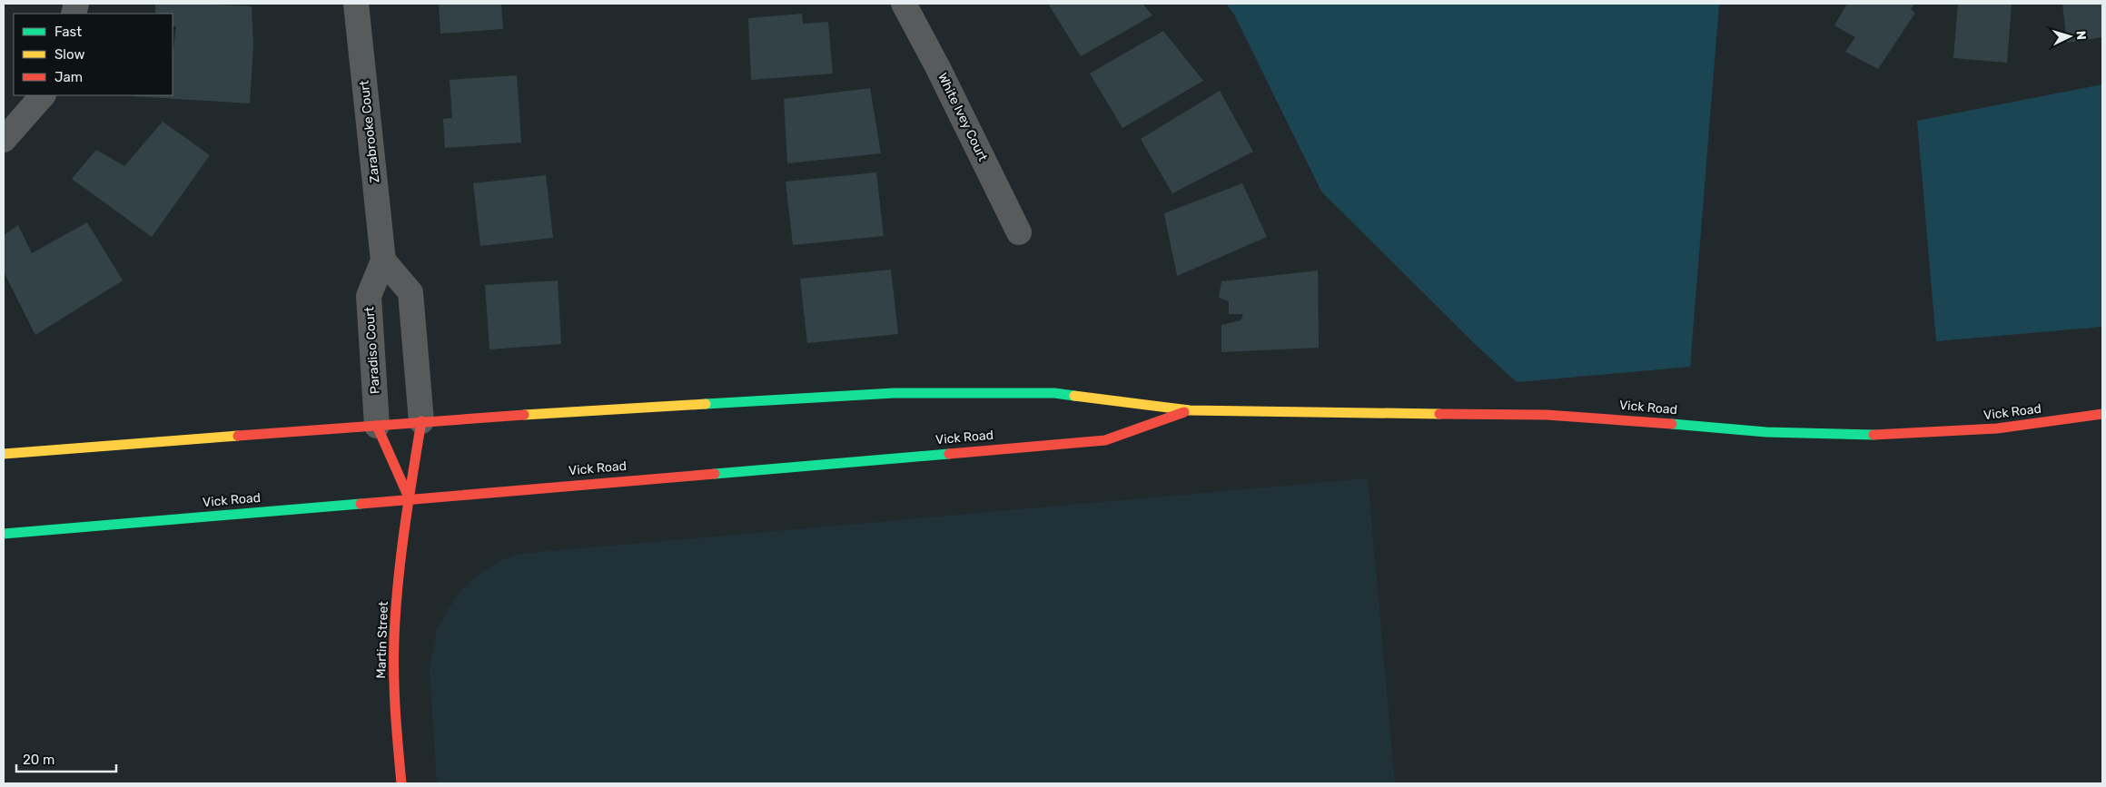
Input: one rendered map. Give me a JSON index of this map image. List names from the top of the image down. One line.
{"streets":{"street":["White Ivey Court","Zarabrooke Court","Paradiso Court","Vick Road","Martin Street"]},"crossings":[["Zarabrooke Court","Paradiso Court"],["Paradiso Court","Vick Road"],["Vick Road","Martin Street"]],"legend":["Fast","Slow","Jam"],"scale_bar":"20 m","north":"right"}
